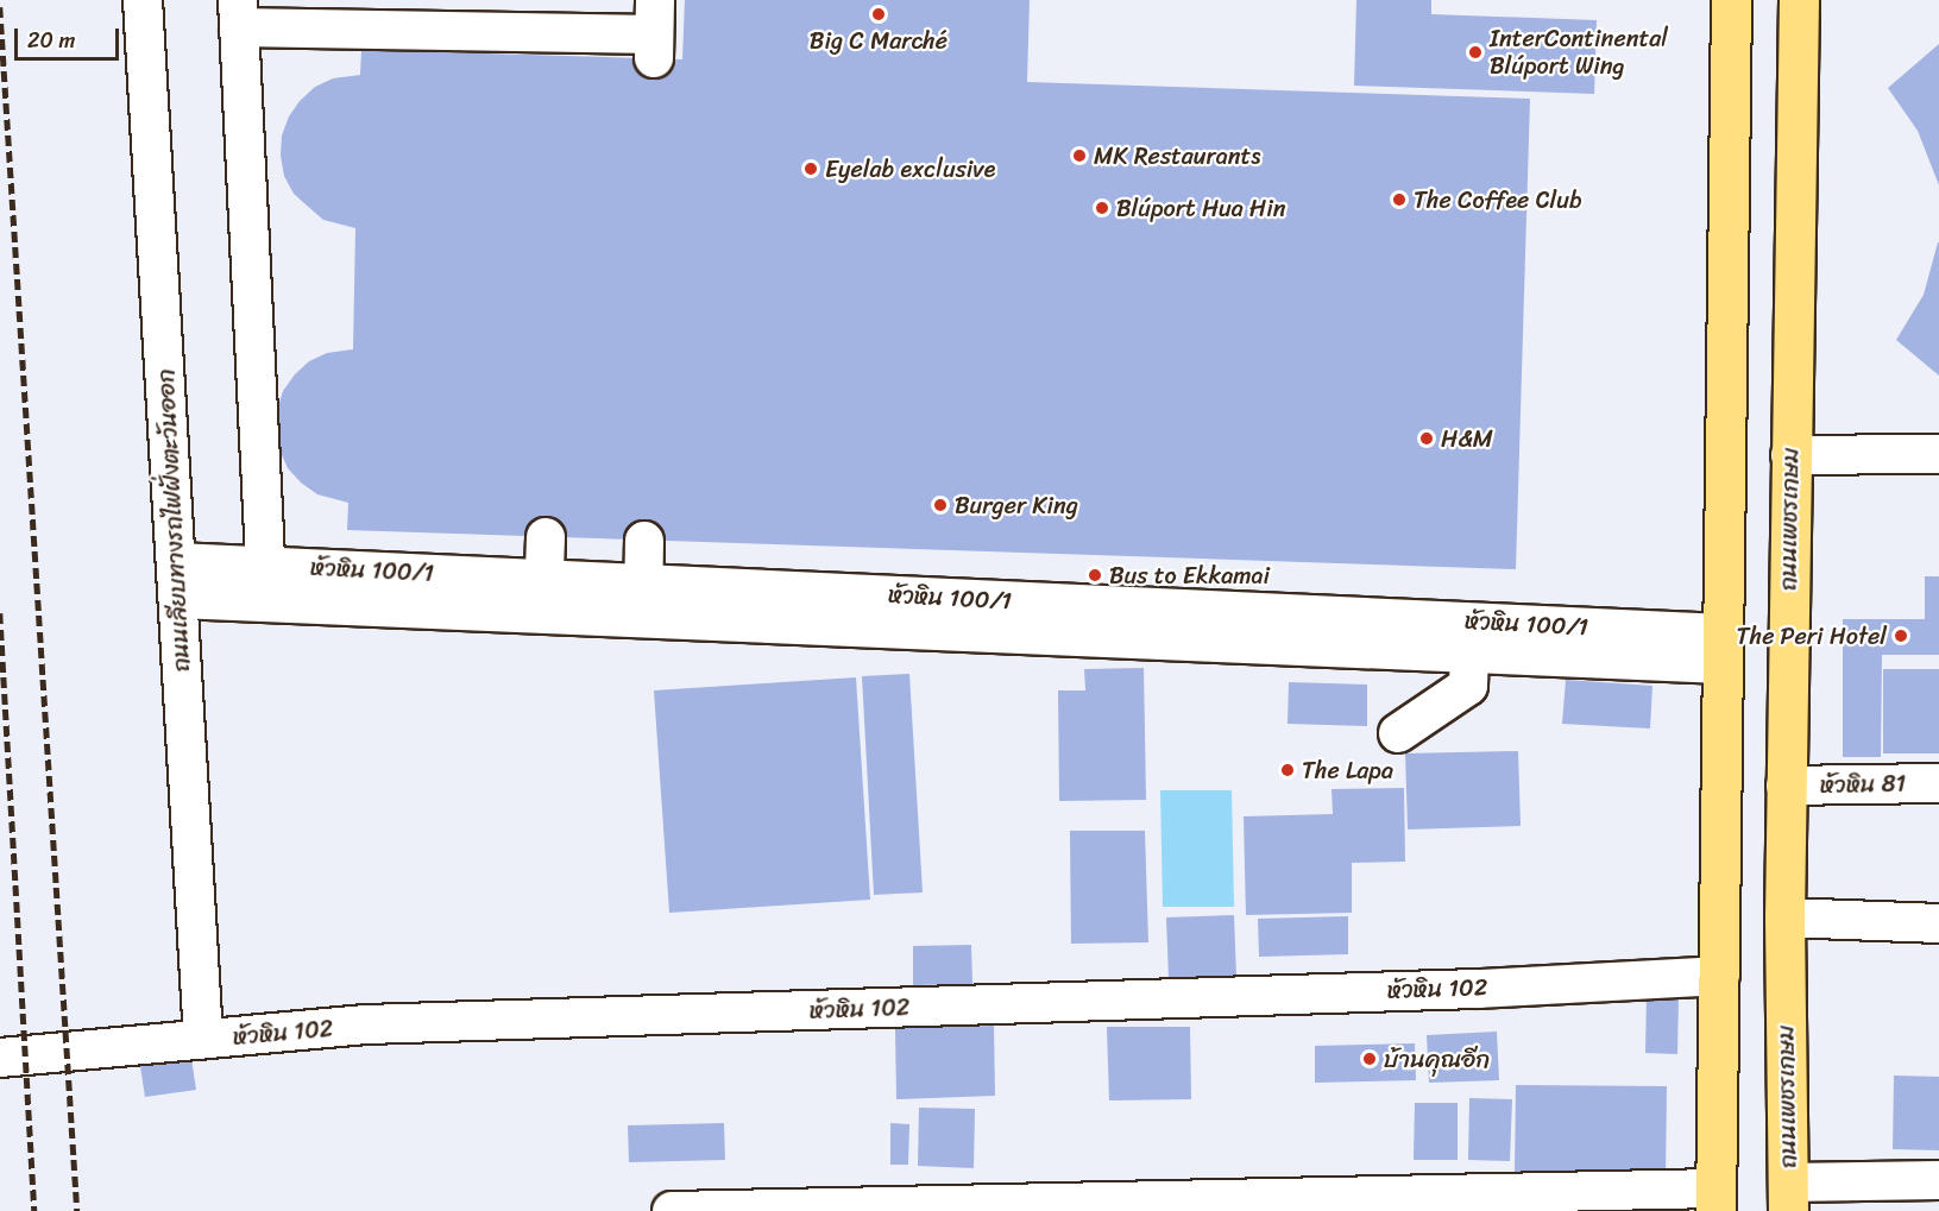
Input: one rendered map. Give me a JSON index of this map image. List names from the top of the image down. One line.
{"streets":{"main road":["ถนนเพชรเกษม"],"street":["ถนนเลียบทางรถไฟฝั่งตะวันออก","หัวหิน 100/1","หัวหิน 81","หัวหิน 102"]},"crossings":[["ถนนเพชรเกษม","หัวหิน 81"],["ถนนเลียบทางรถไฟฝั่งตะวันออก","หัวหิน 100/1"],["ถนนเลียบทางรถไฟฝั่งตะวันออก","หัวหิน 102"]],"places":["Big C Marché","InterContinental Blúport Wing","MK Restaurants","Eyelab exclusive","The Coffee Club","Blúport Hua Hin","H&M","Burger King","Bus to Ekkamai","The Peri Hotel","The Lapa","บ้านคุณอีก"],"scale_bar":"20 m"}
